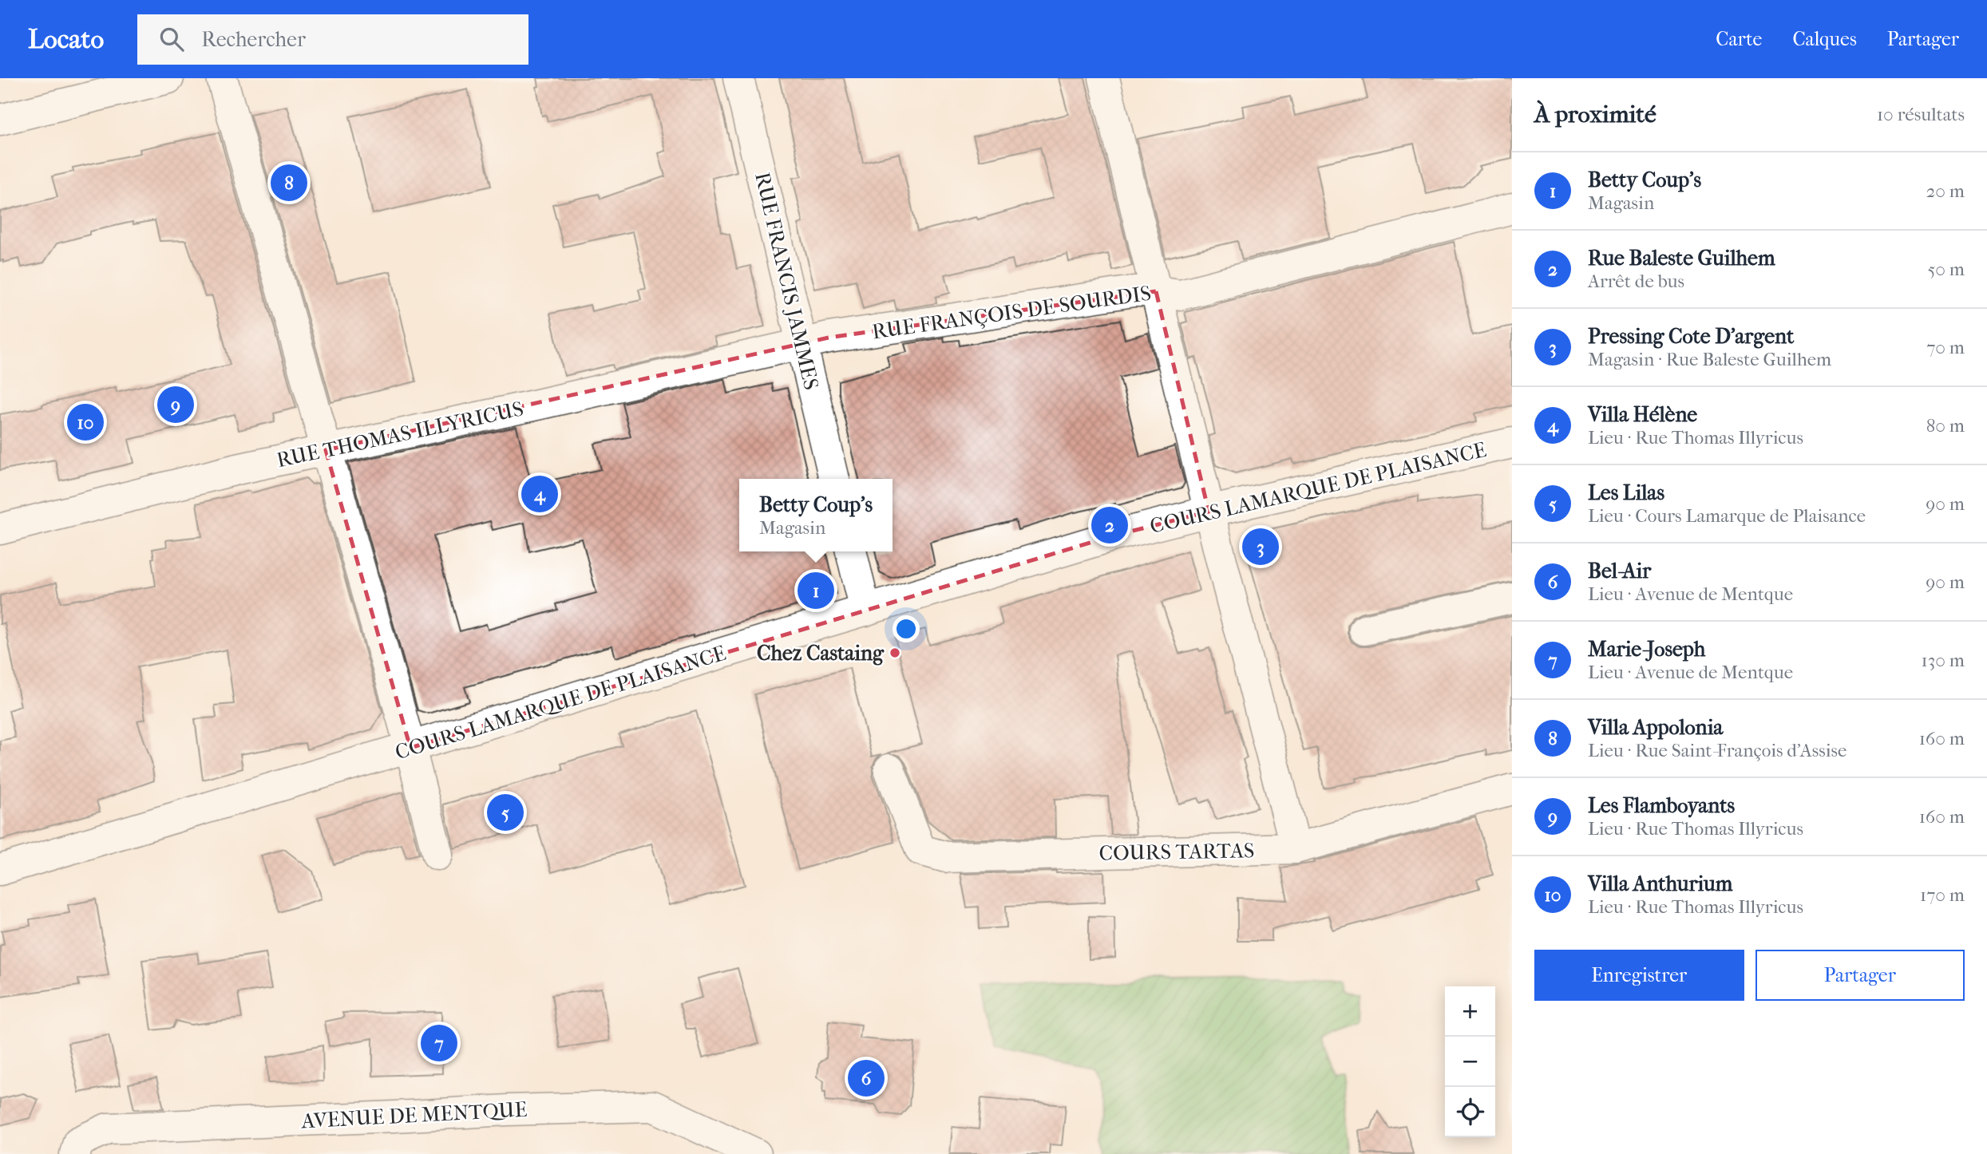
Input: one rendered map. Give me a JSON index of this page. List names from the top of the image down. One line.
{"streets":{"street":["RUE FRANCIS JAMMES","RUE FRANÇOIS DE SOURDIS","RUE THOMAS ILLYRICUS","COURS LAMARQUE DE PLAISANCE","COURS TARTAS","AVENUE DE MENTQUE"]},"crossings":[["RUE FRANCIS JAMMES","RUE FRANÇOIS DE SOURDIS"],["RUE FRANCIS JAMMES","RUE THOMAS ILLYRICUS"],["RUE FRANÇOIS DE SOURDIS","RUE THOMAS ILLYRICUS"]],"places":["Chez Castaing"],"page":{"header":"Locato","search":"Rechercher","nav":["Carte","Calques","Partager"],"heading":["À proximité","10 résultats"],"list":[{"mark":"1","name":"Betty Coup's","note":"Magasin","value":"20 m"},{"mark":"2","name":"Rue Baleste Guilhem","note":"Arrêt de bus","value":"50 m"},{"mark":"3","name":"Pressing Cote D'argent","note":"Magasin · Rue Baleste Guilhem","value":"70 m"},{"mark":"4","name":"Villa Hélène","note":"Lieu · Rue Thomas Illyricus","value":"80 m"},{"mark":"5","name":"Les Lilas","note":"Lieu · Cours Lamarque de Plaisance","value":"90 m"},{"mark":"6","name":"Bel-Air","note":"Lieu · Avenue de Mentque","value":"90 m"},{"mark":"7","name":"Marie-Joseph","note":"Lieu · Avenue de Mentque","value":"130 m"},{"mark":"8","name":"Villa Appolonia","note":"Lieu · Rue Saint-François d'Assise","value":"160 m"},{"mark":"9","name":"Les Flamboyants","note":"Lieu · Rue Thomas Illyricus","value":"160 m"},{"mark":"10","name":"Villa Anthurium","note":"Lieu · Rue Thomas Illyricus","value":"170 m"}],"pins":["8","9","10","4","2","3","1","5","7","6"],"popup":["Betty Coup's","Magasin"],"buttons":["Enregistrer","Partager"],"map_buttons":["+","−"]}}
